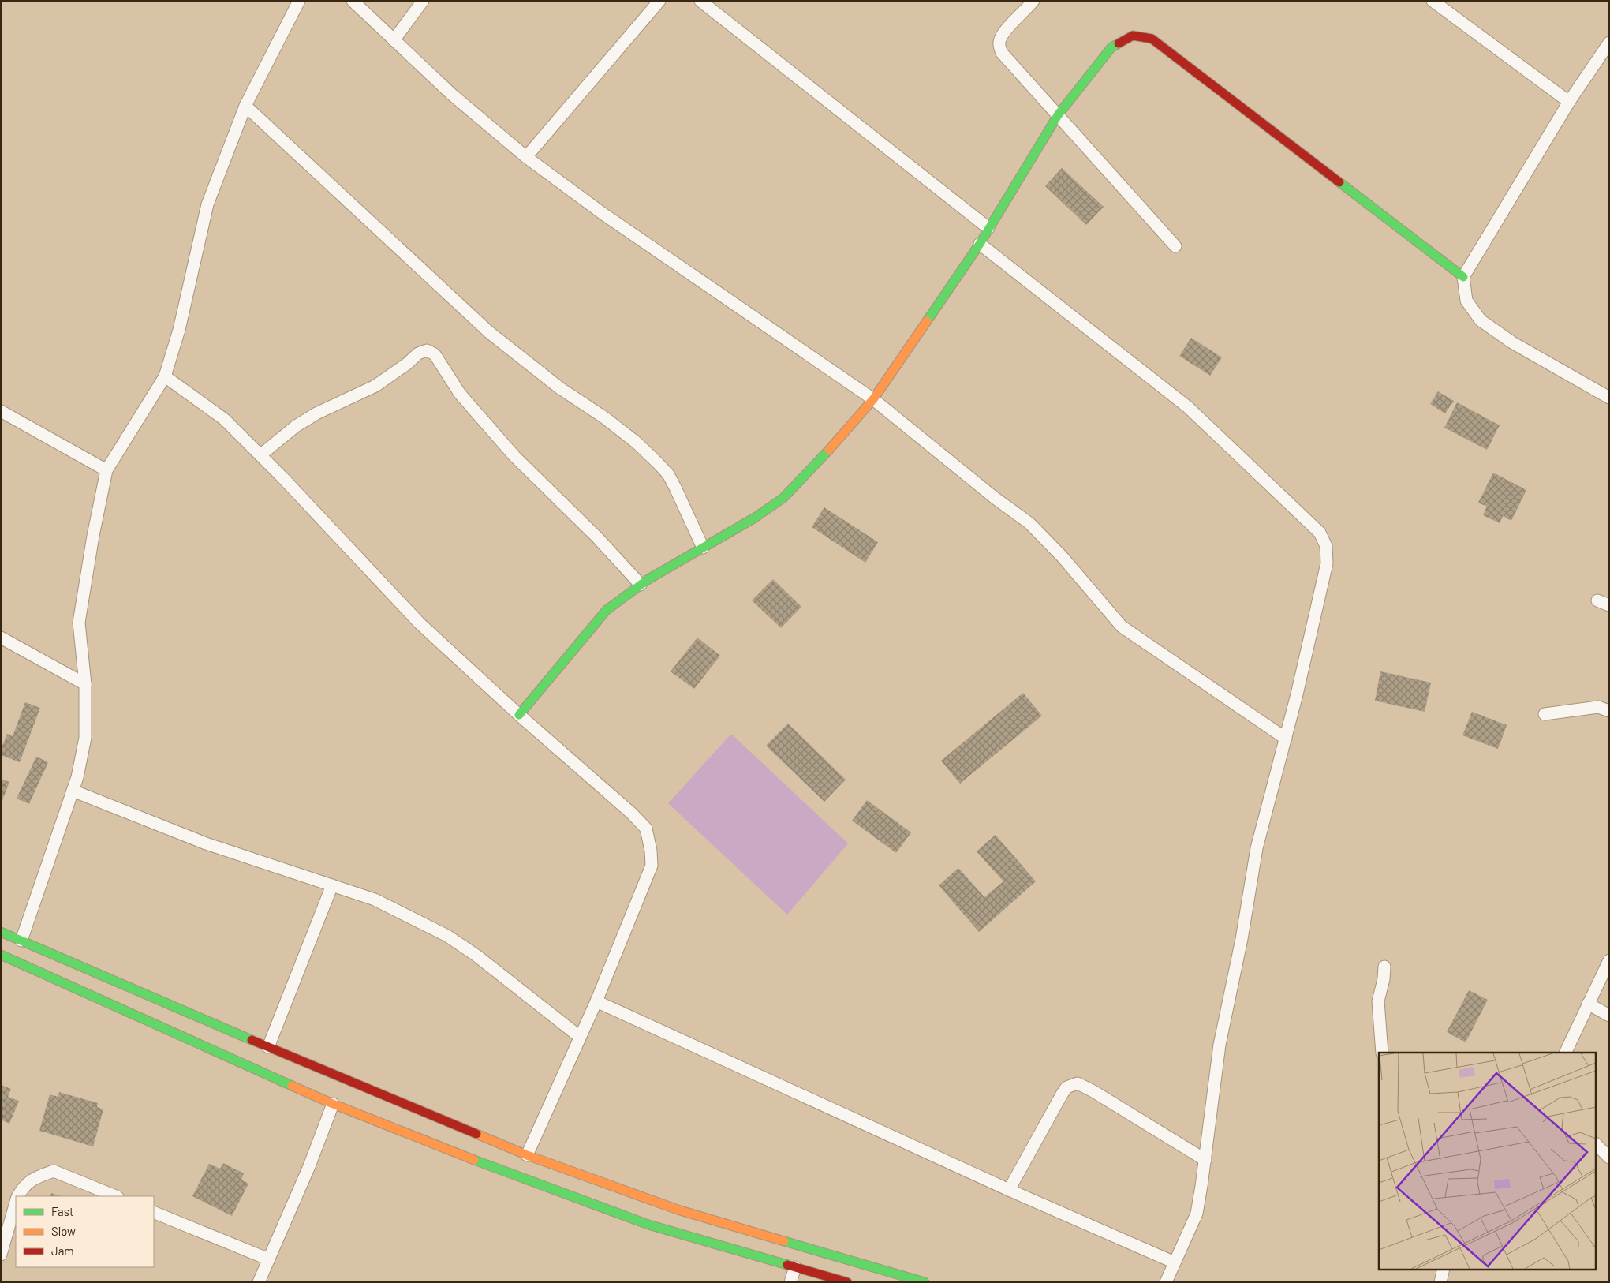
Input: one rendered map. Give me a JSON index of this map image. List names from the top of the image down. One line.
{"legend":["Fast","Slow","Jam"]}
